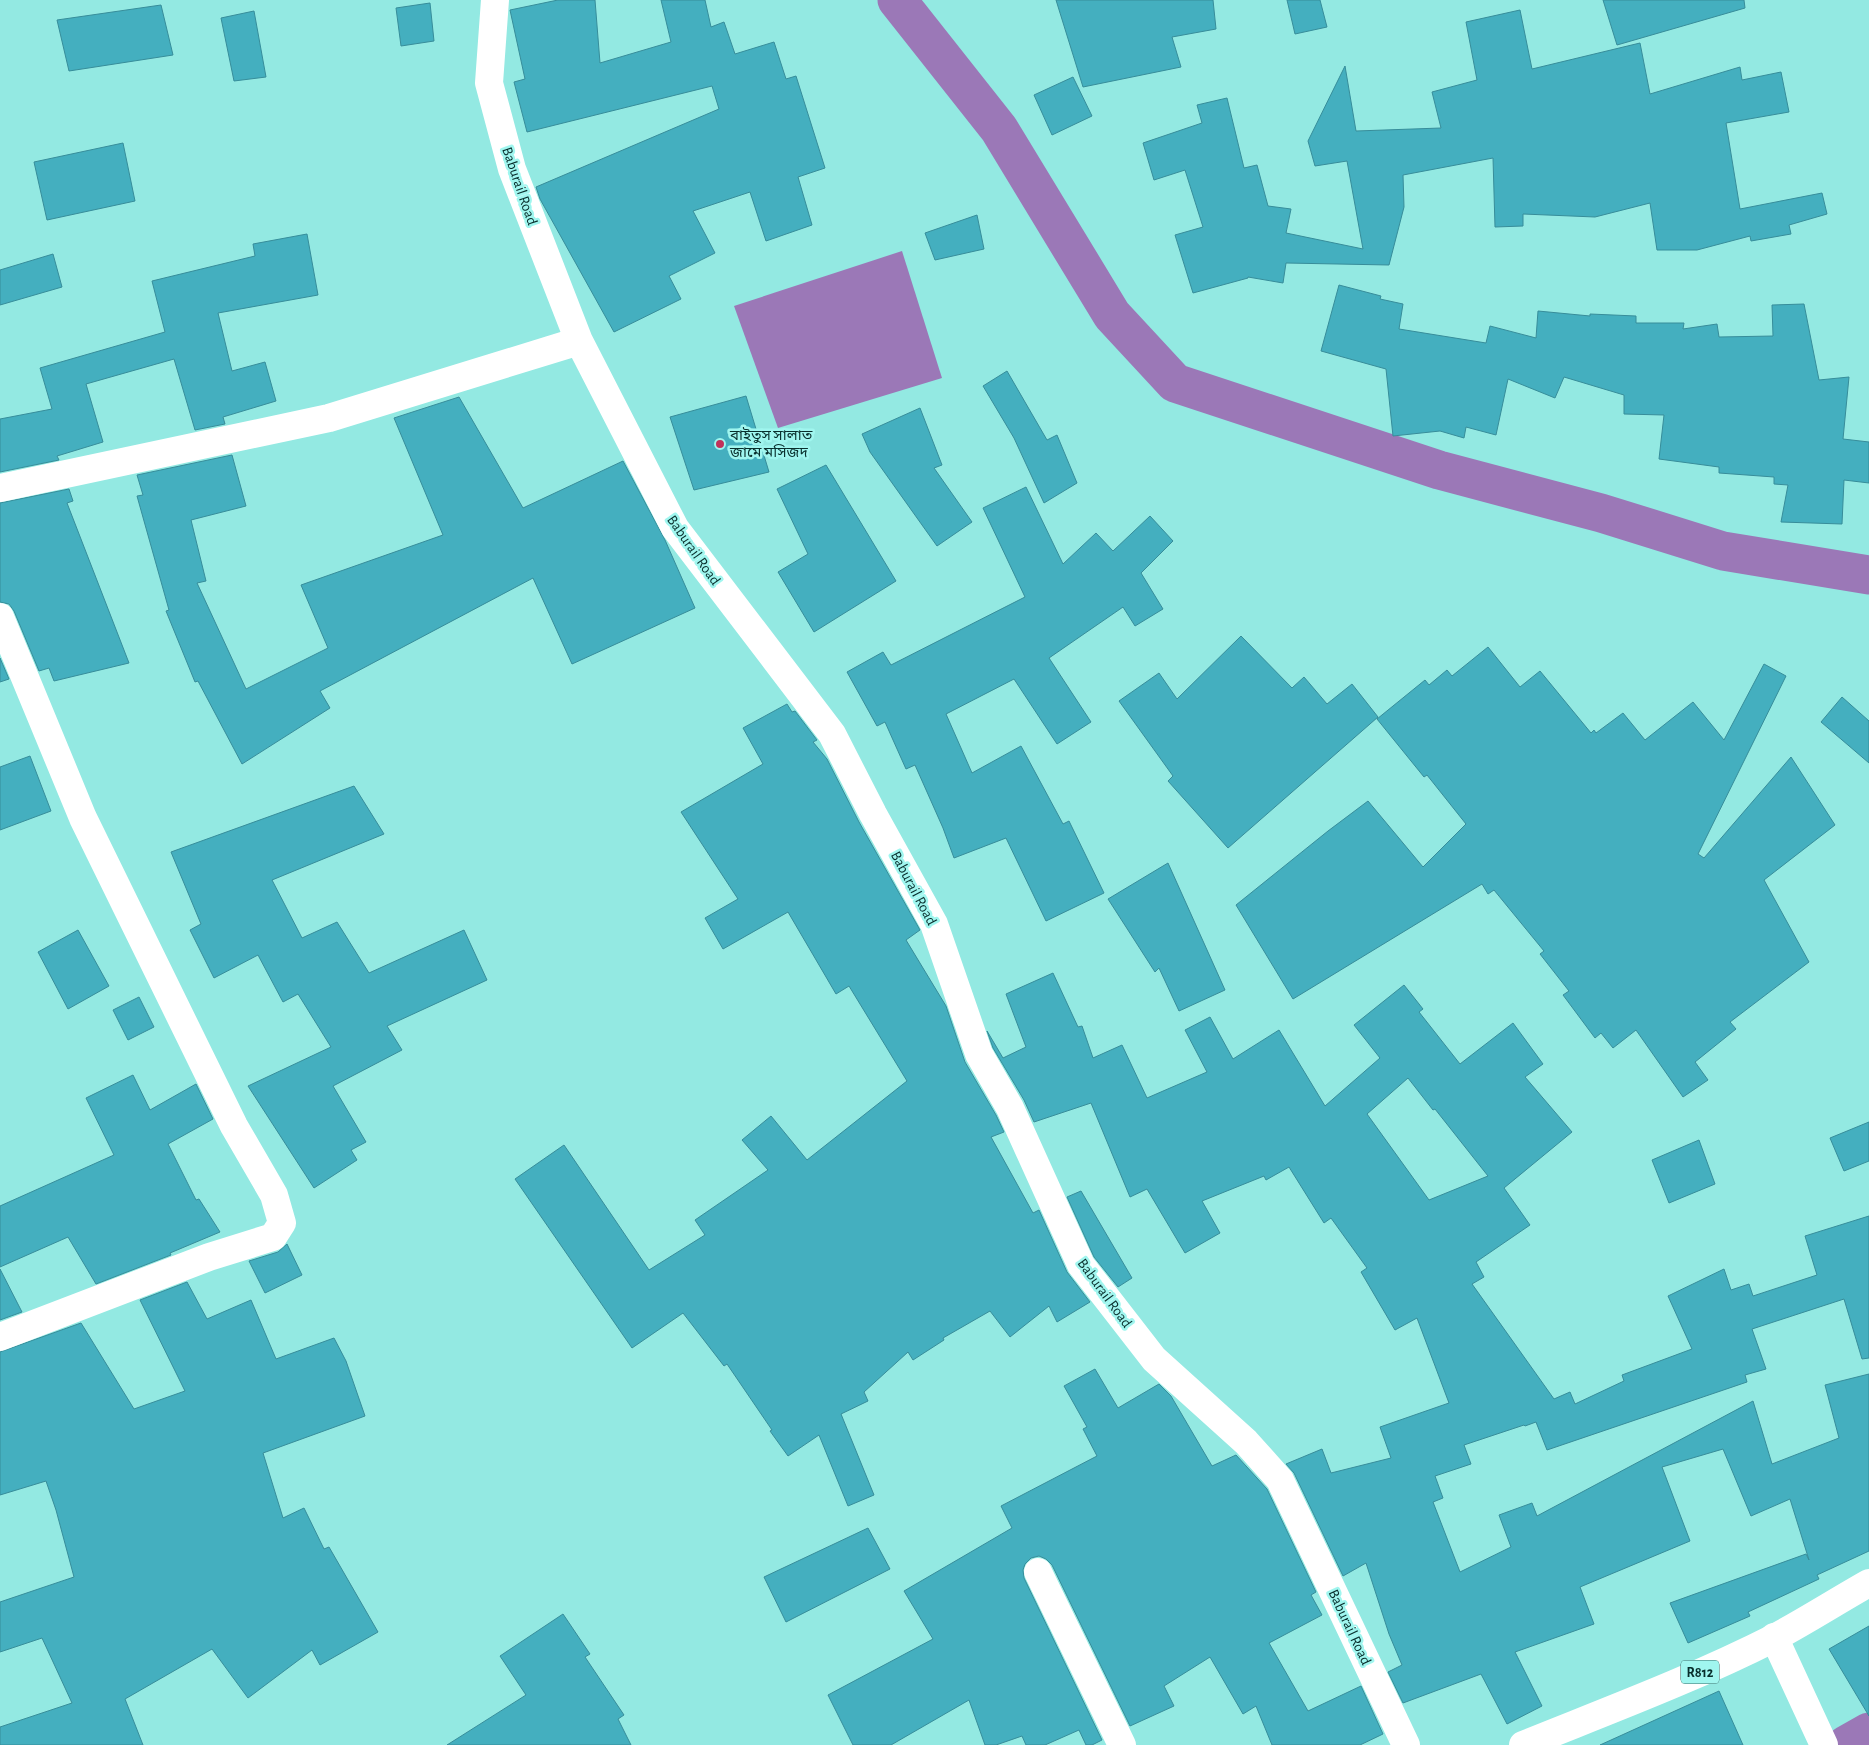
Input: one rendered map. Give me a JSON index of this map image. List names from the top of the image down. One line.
{"streets":{"street":["Baburail Road","R812"]},"places":["বাইতুস সালাত জামে মসিজদ"]}
